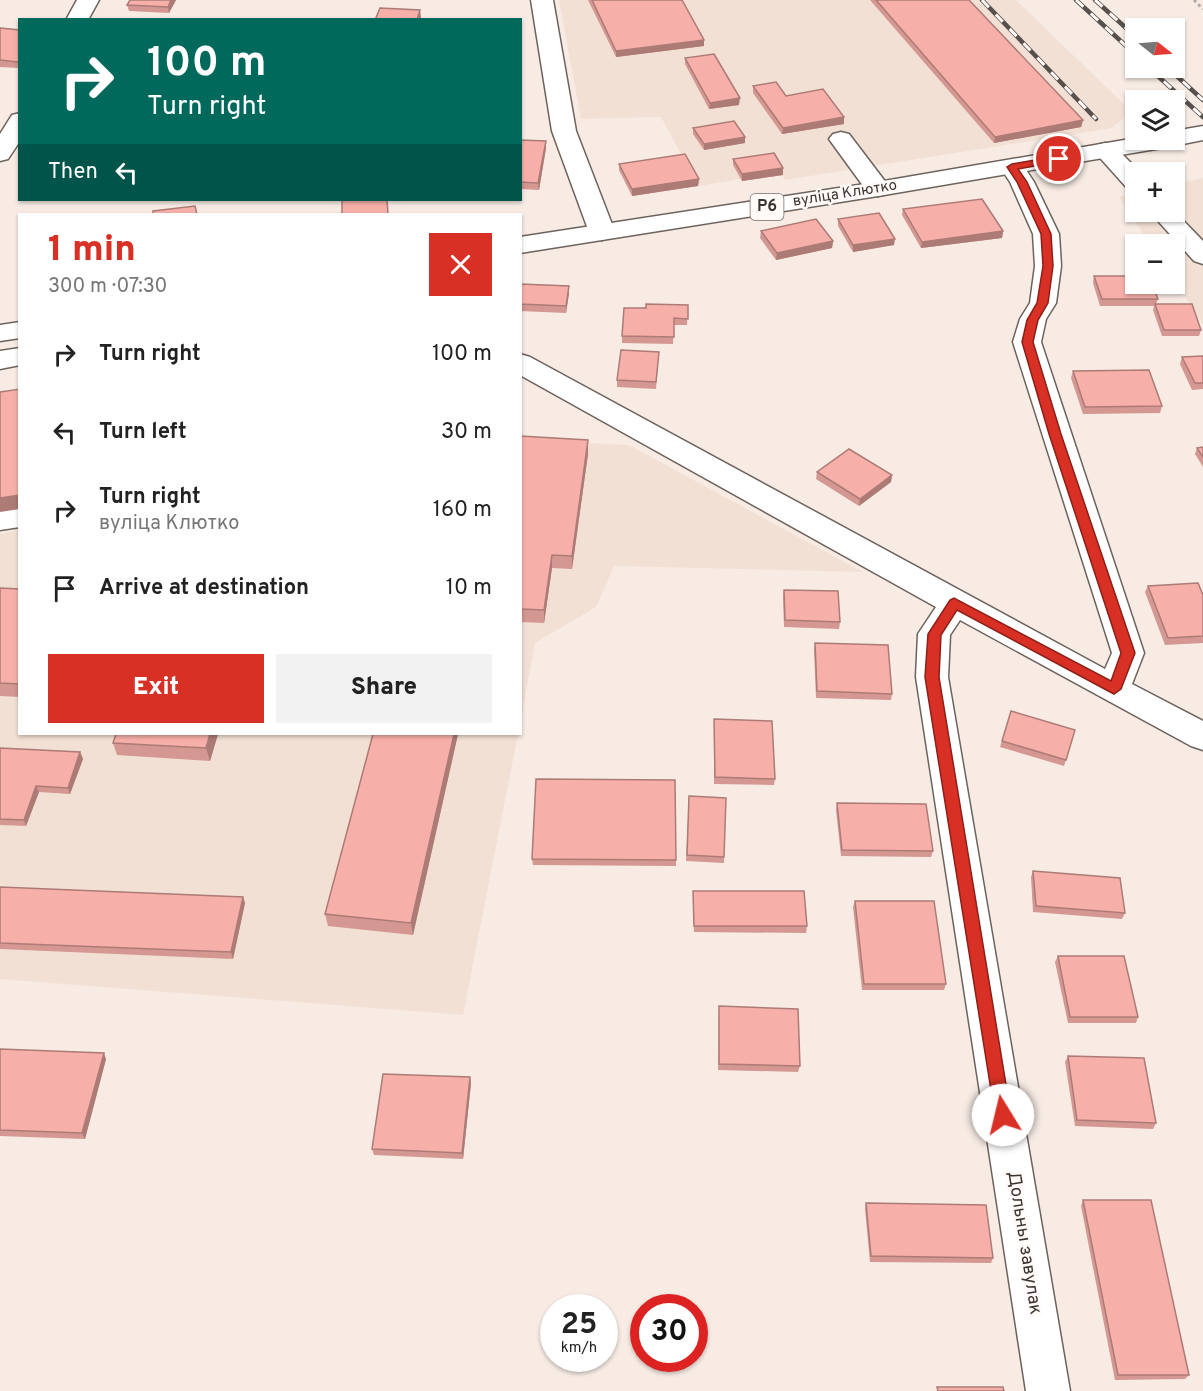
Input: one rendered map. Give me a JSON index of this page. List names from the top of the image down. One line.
{"streets":{"street":["вуліца Клютко","Р6","Дольны завулак"]},"north":"right","page":{"map_buttons":["+","−"],"turn":["100 m","Turn right"],"then":"Then","heading":["1 min","300 m · 07:30"],"list":[{"name":"Turn right","value":"100 m"},{"name":"Turn left","value":"30 m"},{"name":"Turn right","note":"вуліца Клютко","value":"160 m"},{"name":"Arrive at destination","value":"10 m"}],"buttons":["Exit","Share"],"speed":"25 km/h","limit":"30"}}
